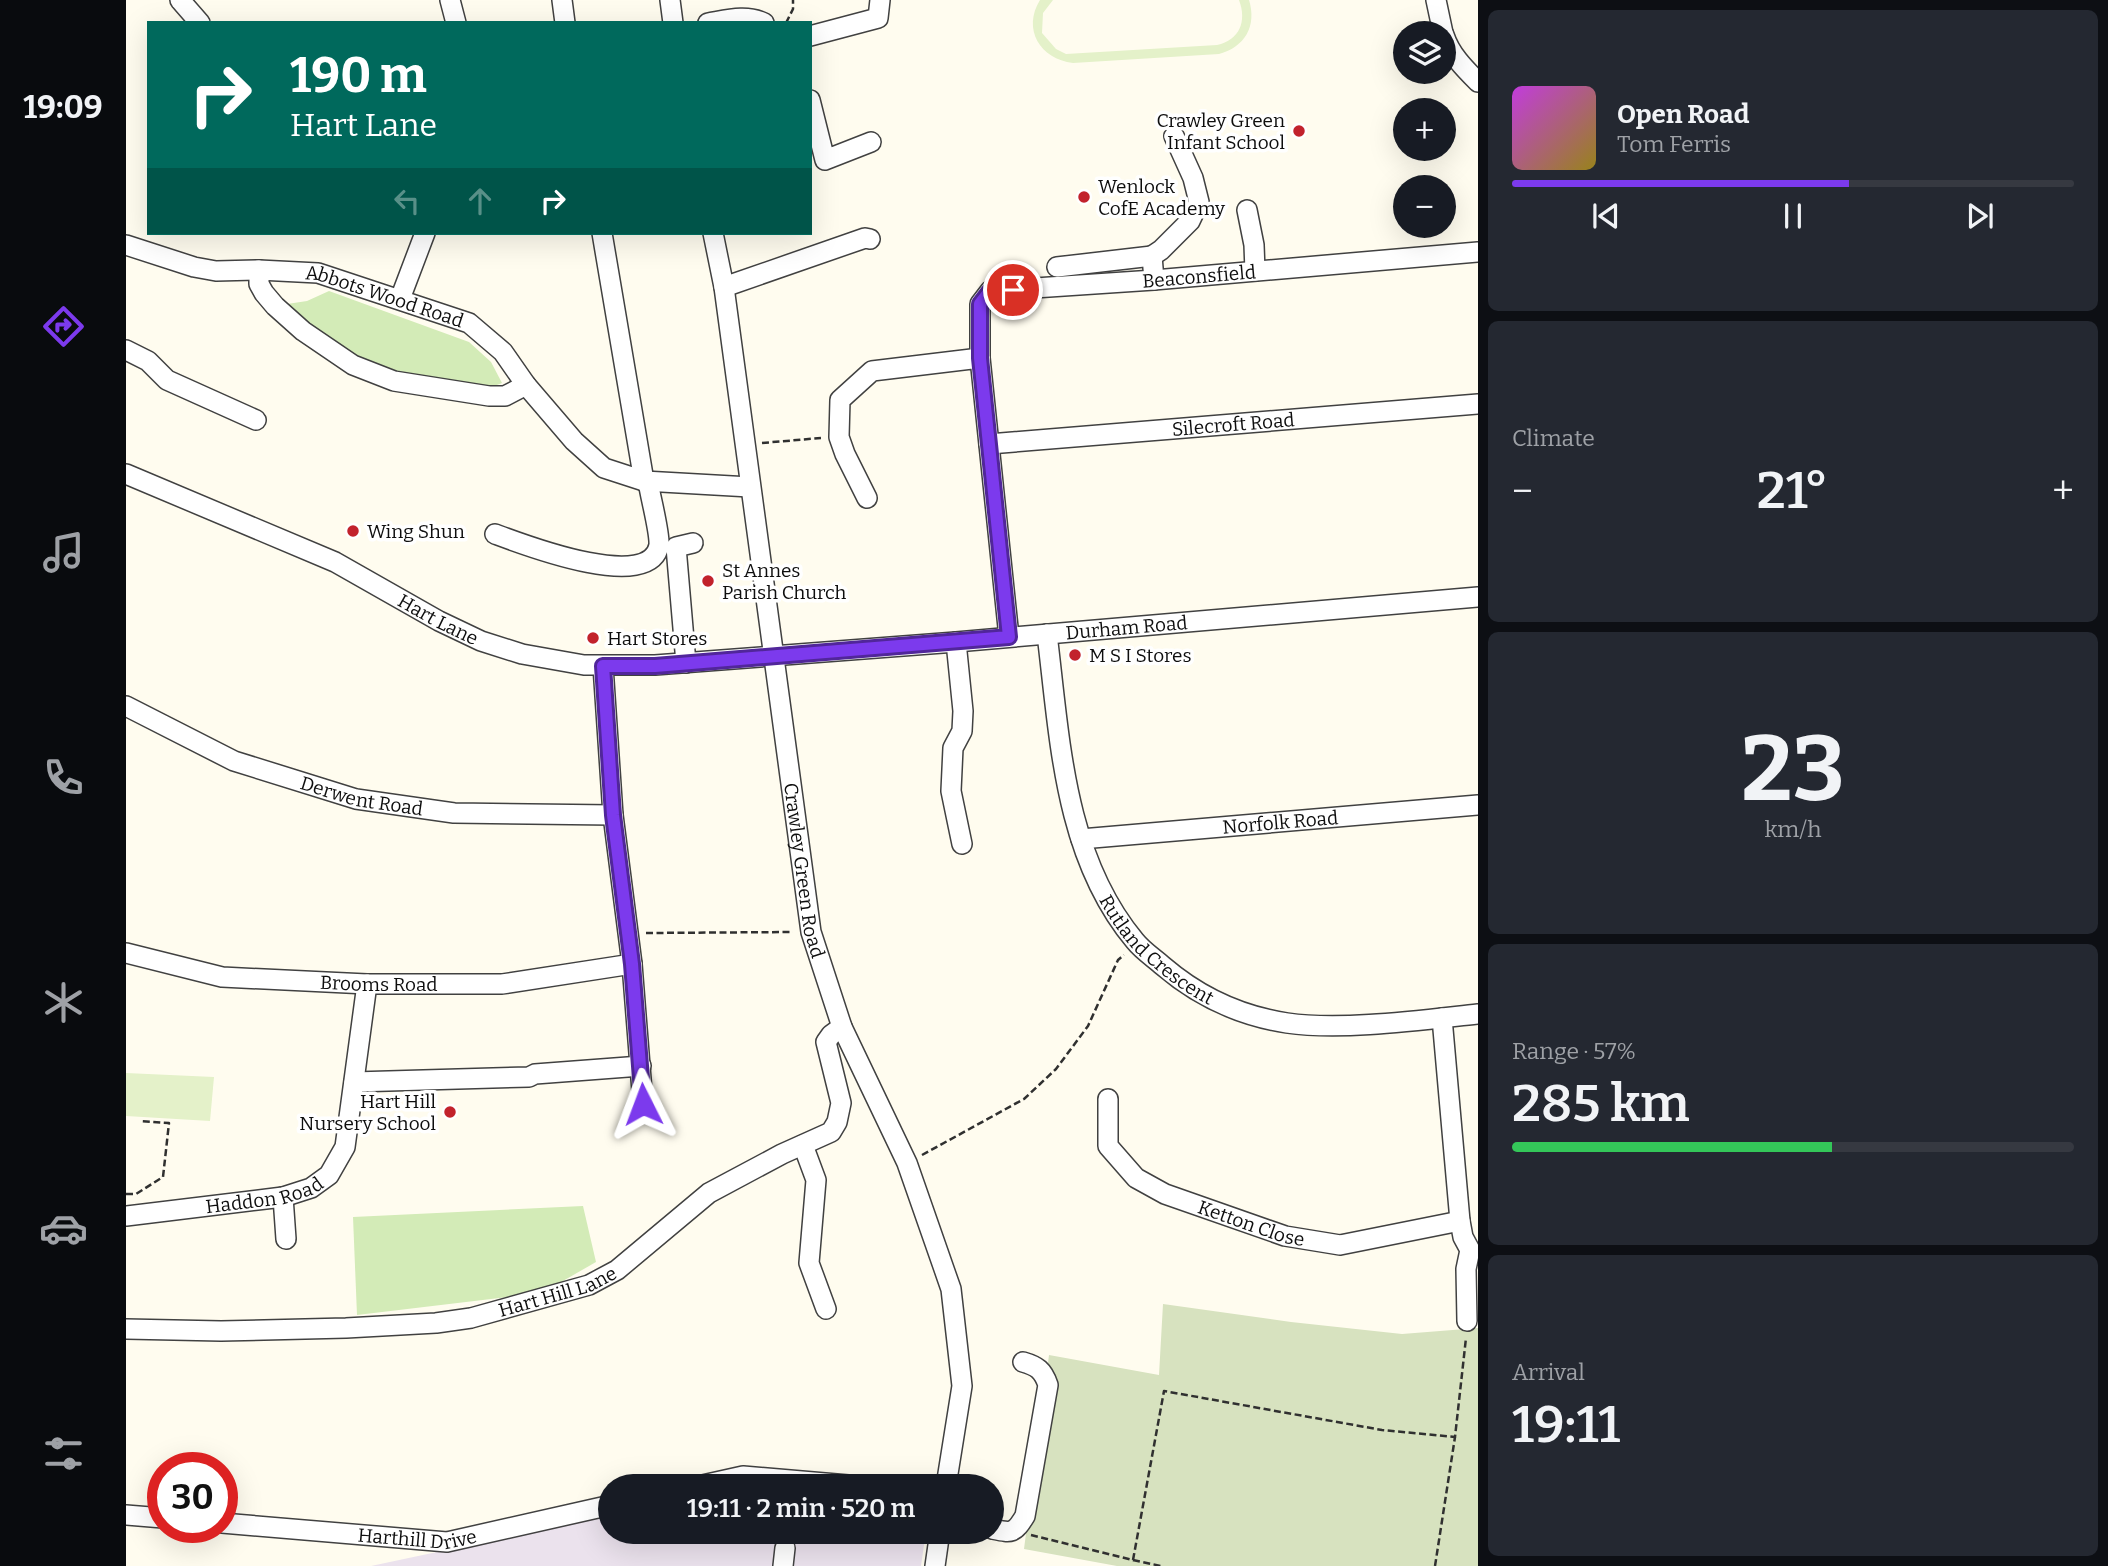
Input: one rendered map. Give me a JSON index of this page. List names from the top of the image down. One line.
{"streets":{"street":["Beaconsfield","Abbots Wood Road","Silecroft Road","Hart Lane","Durham Road","Derwent Road","Norfolk Road","Crawley Green Road","Rutland Crescent","Brooms Road","Haddon Road","Ketton Close","Hart Hill Lane","Harthill Drive"]},"crossings":[["Beaconsfield","Silecroft Road"],["Beaconsfield","Durham Road"],["Abbots Wood Road","Crawley Green Road"],["Hart Lane","Durham Road"],["Hart Lane","Crawley Green Road"],["Durham Road","Crawley Green Road"],["Durham Road","Rutland Crescent"],["Norfolk Road","Rutland Crescent"],["Crawley Green Road","Hart Hill Lane"],["Brooms Road","Haddon Road"]],"places":["Crawley Green Infant School","Wenlock CofE Academy","Wing Shun","St Annes Parish Church","Hart Stores","M S I Stores","Hart Hill Nursery School"],"page":{"tabs":"19:09","map_buttons":["+","−"],"turn":["190 m","Hart Lane"],"song":["Open Road","Tom Ferris"],"tile":["Climate",["23","km/h"],["Range · 57%","285 km"],["Arrival","19:11"]],"heat":["−","21°","+"],"limit":"30","trip":"19:11 · 2 min · 520 m"}}
